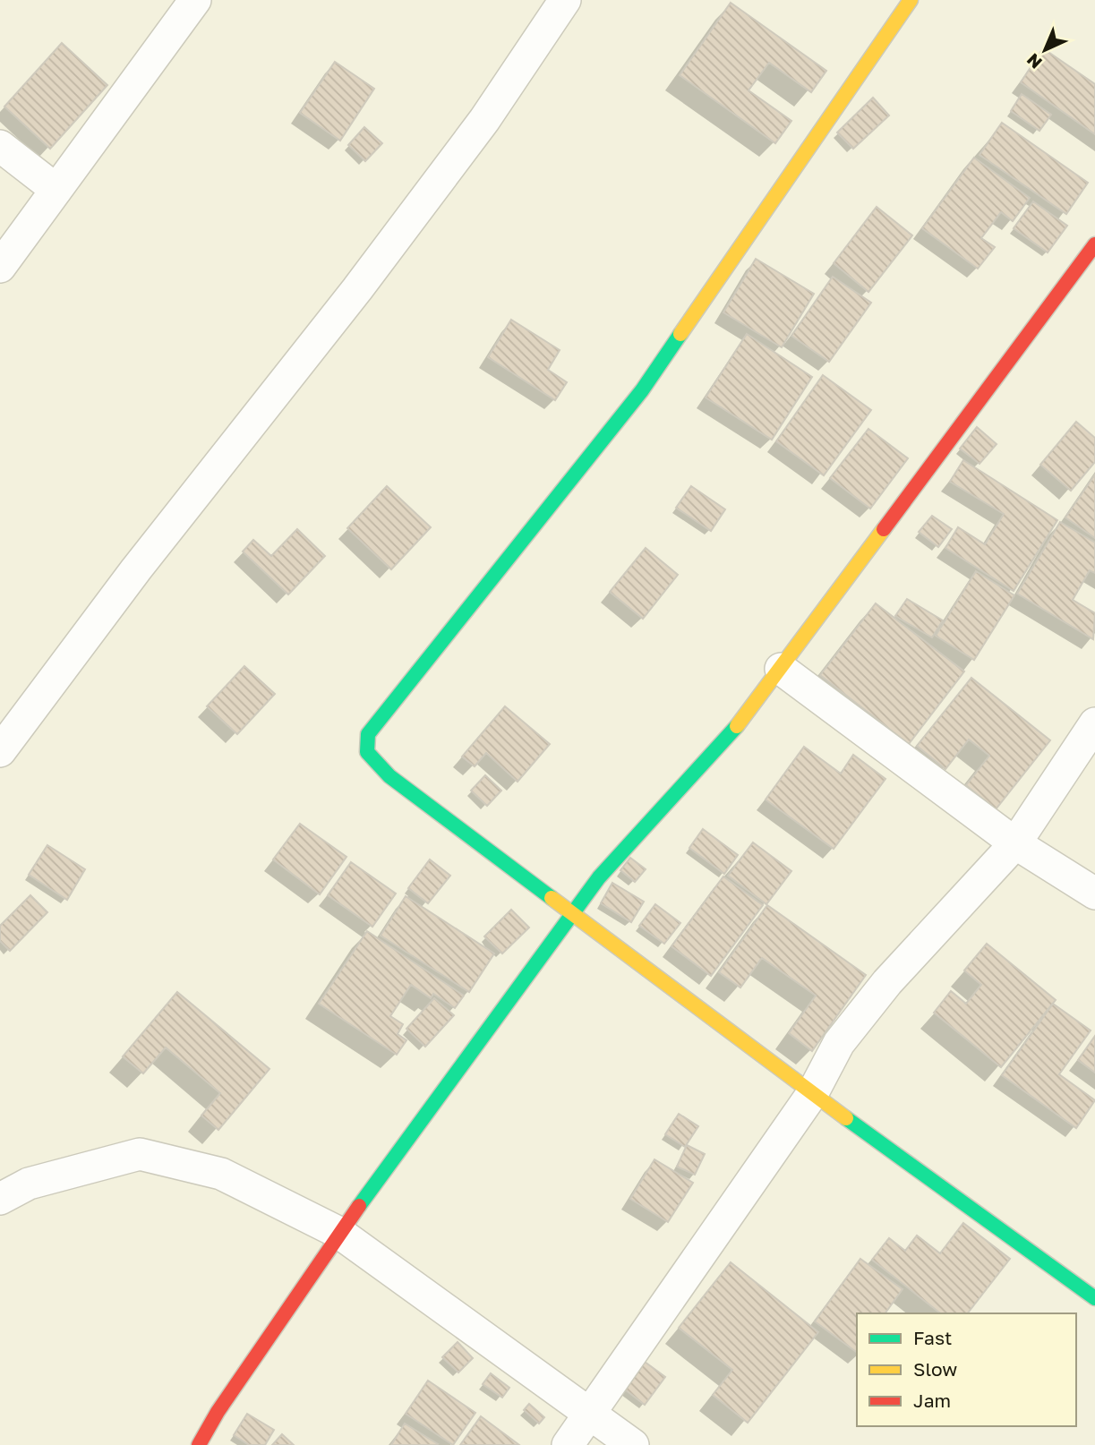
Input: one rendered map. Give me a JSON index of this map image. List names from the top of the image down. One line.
{"legend":["Fast","Slow","Jam"],"north":"bottom left"}
